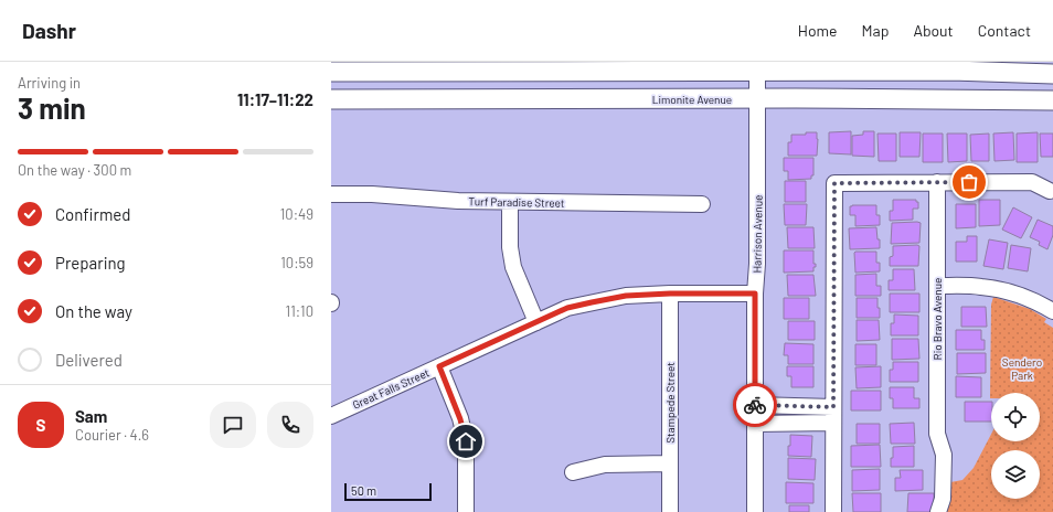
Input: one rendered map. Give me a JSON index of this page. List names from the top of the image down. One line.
{"streets":{"main road":["Limonite Avenue"],"street":["Turf Paradise Street","Harrison Avenue","Rio Bravo Avenue","Great Falls Street","Stampede Street"]},"crossings":[["Limonite Avenue","Harrison Avenue"],["Harrison Avenue","Great Falls Street"],["Great Falls Street","Stampede Street"]],"parks":["Sendero Park"],"scale_bar":"50 m","page":{"header":"Dashr","nav":["Home","Map","About","Contact"],"heading":["3 min","Arriving in","11:17–11:22"],"panel":["Sam","Courier · 4.6"],"bar":"On the way · 300 m","list":[["Confirmed","10:49"],["Preparing","10:59"],["On the way","11:10"],"Delivered"],"round":"S","scale":"50 m"}}
